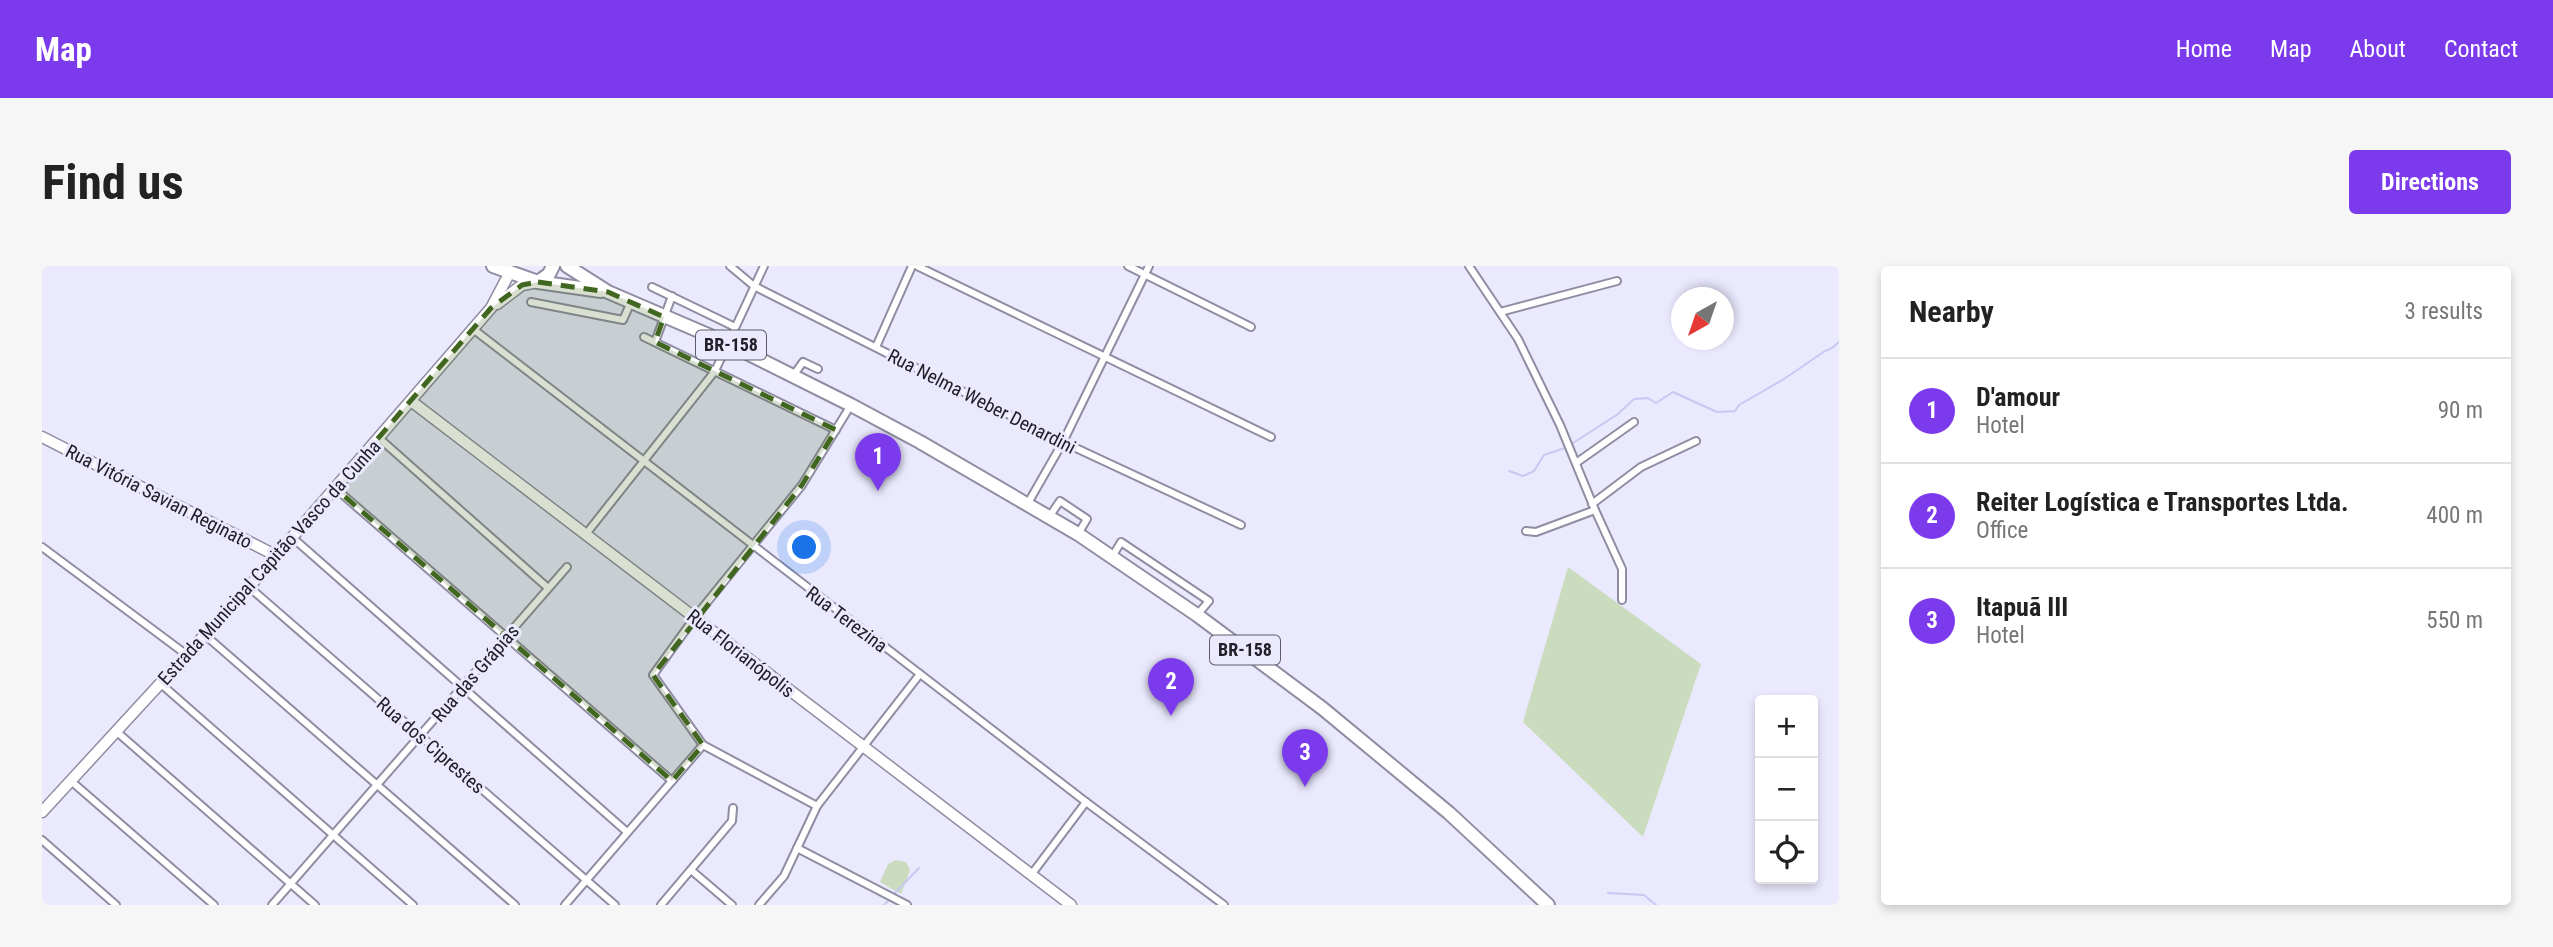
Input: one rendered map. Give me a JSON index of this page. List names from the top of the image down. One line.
{"streets":{"highway":["BR-158"],"street":["Rua Nelma Weber Denardini","Rua Vitória Savian Reginato","Estrada Municipal Capitão Vasco da Cunha","Rua Terezina","Rua Florianópolis","Rua das Grápias","Rua dos Ciprestes"]},"crossings":[["BR-158","Estrada Municipal Capitão Vasco da Cunha"],["Rua Vitória Savian Reginato","Estrada Municipal Capitão Vasco da Cunha"],["Estrada Municipal Capitão Vasco da Cunha","Rua Terezina"],["Estrada Municipal Capitão Vasco da Cunha","Rua Florianópolis"],["Estrada Municipal Capitão Vasco da Cunha","Rua dos Ciprestes"],["Rua das Grápias","Rua dos Ciprestes"]],"north":"bottom left","page":{"header":"Map","nav":["Home","Map","About","Contact"],"buttons":"Directions","title":"Find us","heading":["Nearby","3 results"],"list":[{"mark":"1","name":"D'amour","note":"Hotel","value":"90 m"},{"mark":"2","name":"Reiter Logística e Transportes Ltda.","note":"Office","value":"400 m"},{"mark":"3","name":"Itapuã III","note":"Hotel","value":"550 m"}],"pins":["1","2","3"],"map_buttons":["+","−"]}}
